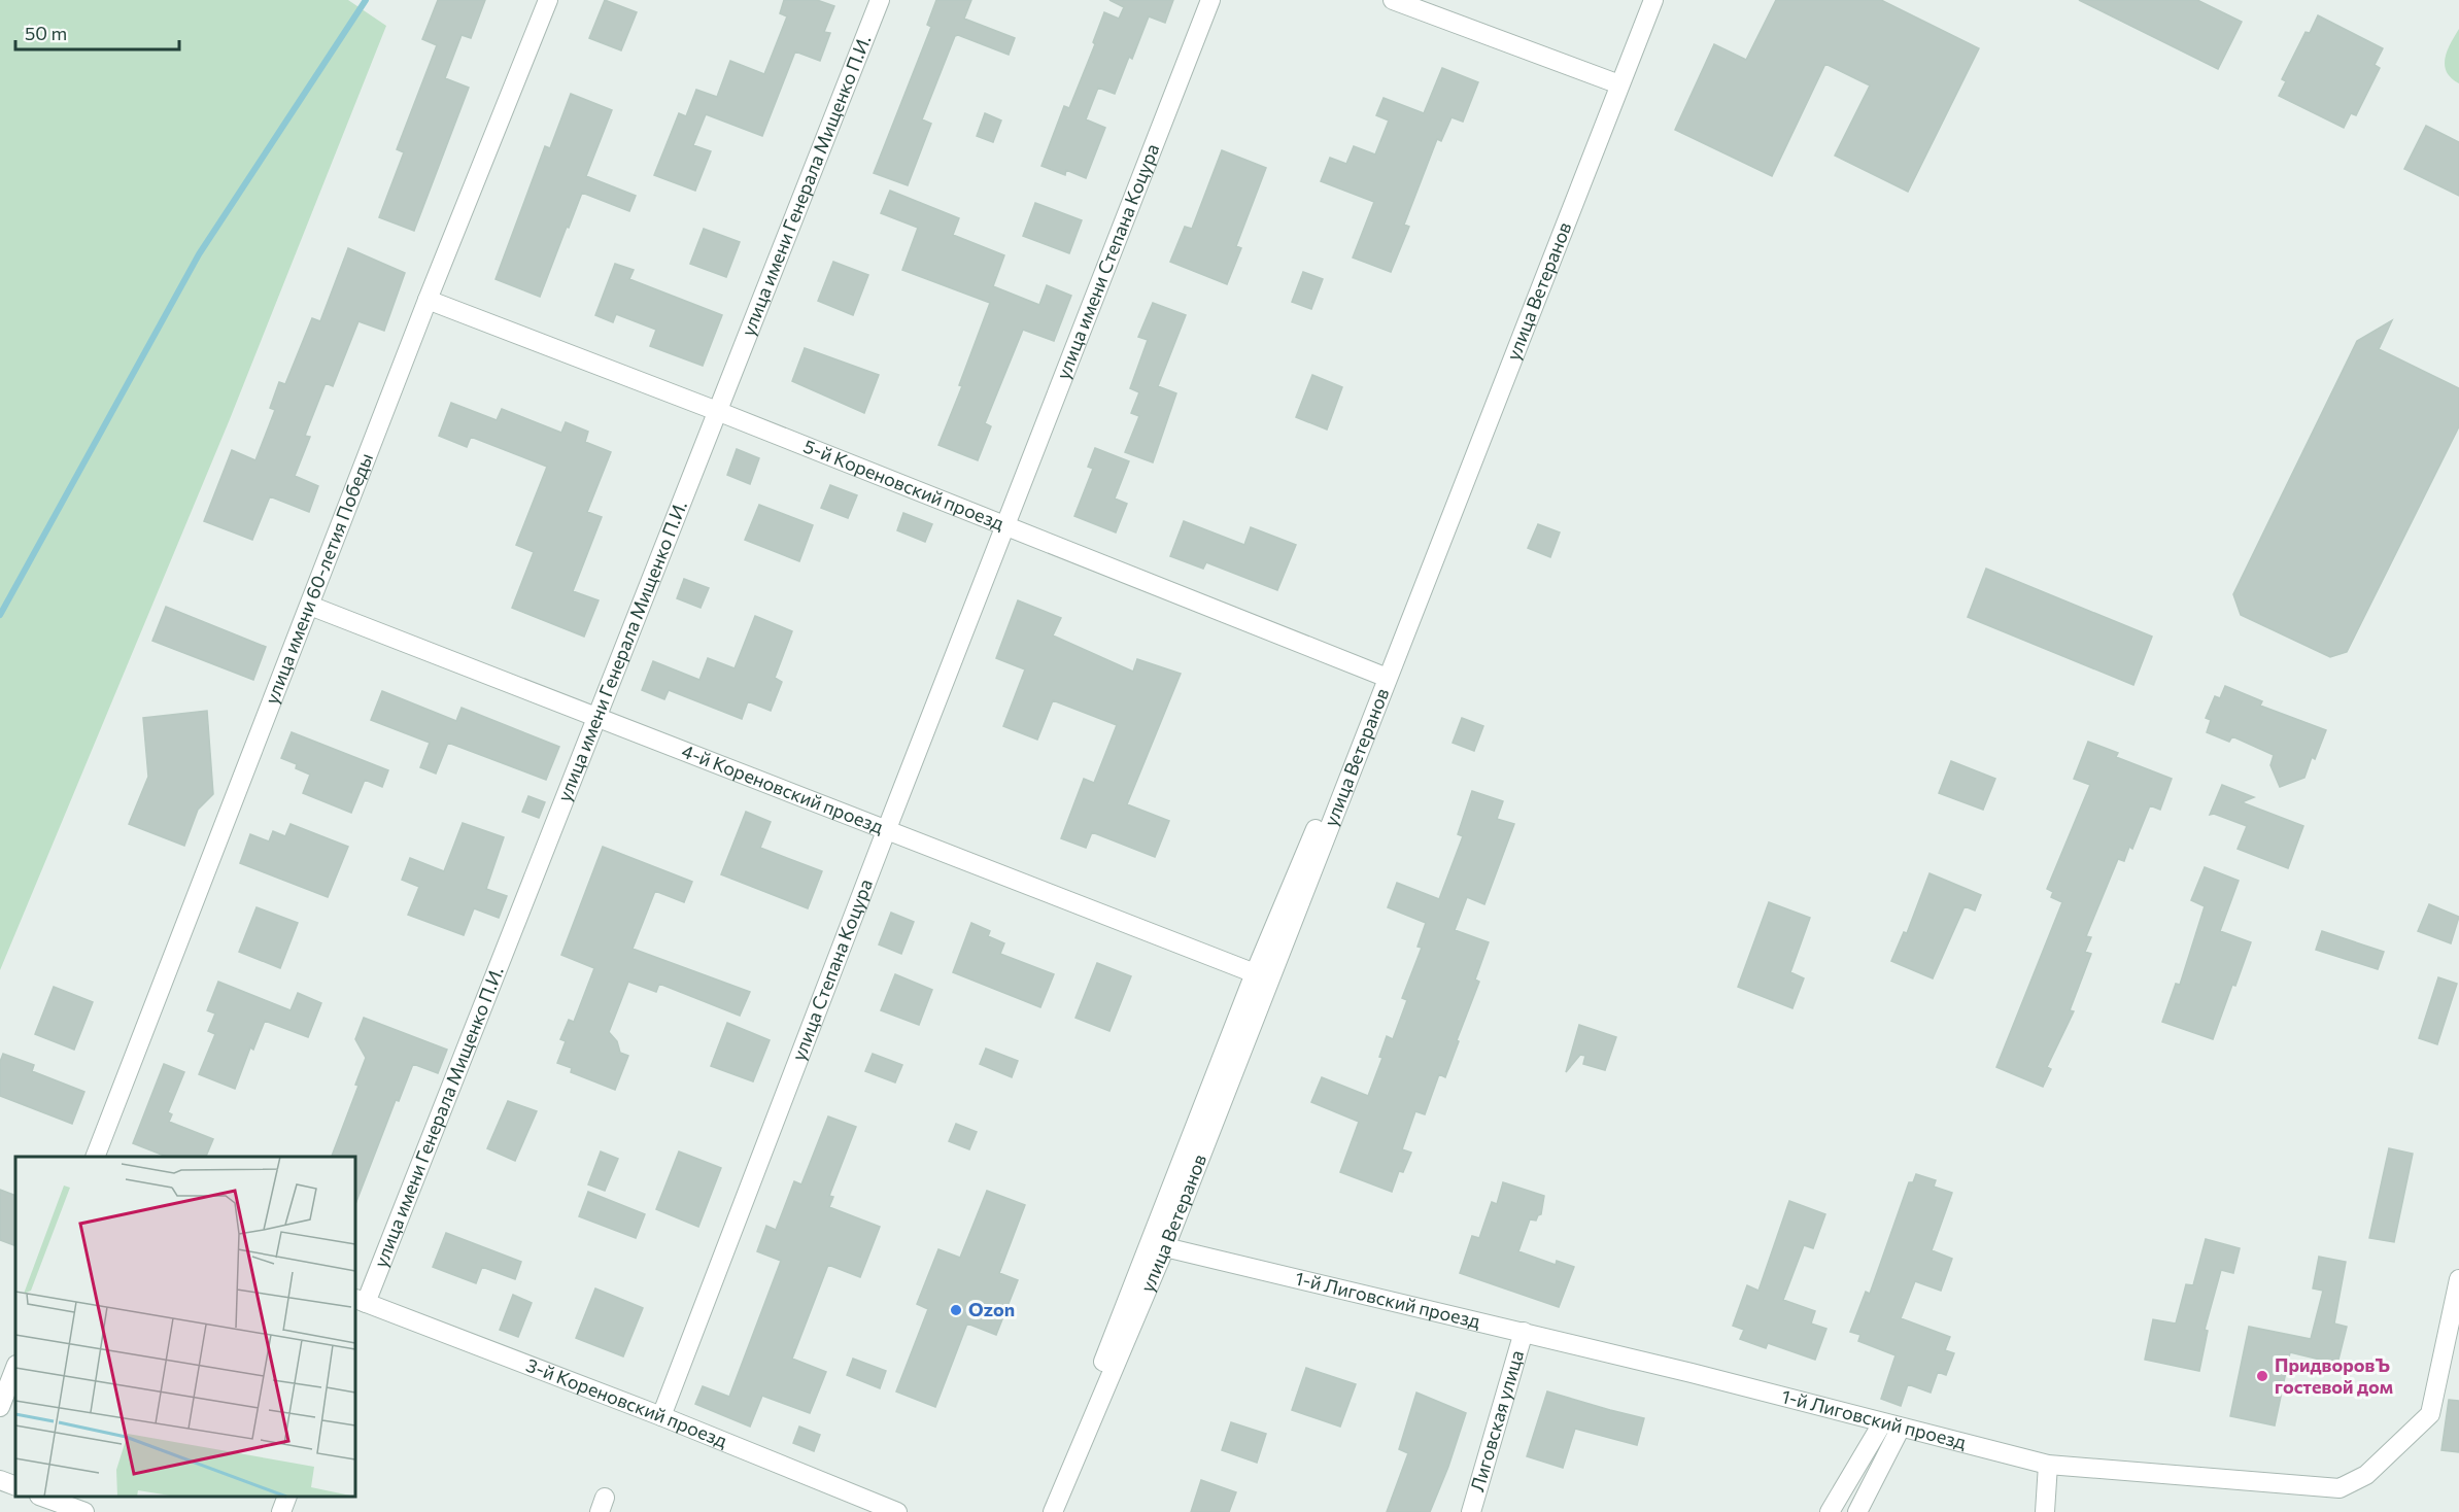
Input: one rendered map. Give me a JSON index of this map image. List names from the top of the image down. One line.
{"streets":{"street":["улица имени Генерала Мищенко П.И.","улица имени Степана Коцура","улица Ветеранов","5-й Кореновский проезд","улица имени 60-летия Победы","4-й Кореновский проезд","улица Степана Коцура","1-й Лиговский проезд","3-й Кореновский проезд","Лиговская улица"]},"crossings":[["улица имени Генерала Мищенко П.И.","5-й Кореновский проезд"],["улица имени Генерала Мищенко П.И.","4-й Кореновский проезд"],["улица имени Генерала Мищенко П.И.","3-й Кореновский проезд"],["улица имени Степана Коцура","5-й Кореновский проезд"],["улица имени Степана Коцура","улица Степана Коцура"],["улица Ветеранов","5-й Кореновский проезд"],["улица Ветеранов","4-й Кореновский проезд"],["улица Ветеранов","1-й Лиговский проезд"],["5-й Кореновский проезд","улица имени 60-летия Победы"],["5-й Кореновский проезд","улица Степана Коцура"],["улица имени 60-летия Победы","4-й Кореновский проезд"],["4-й Кореновский проезд","улица Степана Коцура"],["улица Степана Коцура","3-й Кореновский проезд"],["1-й Лиговский проезд","Лиговская улица"]],"places":["Ozon","ПридворовЪ гостевой дом"],"scale_bar":"50 m"}
